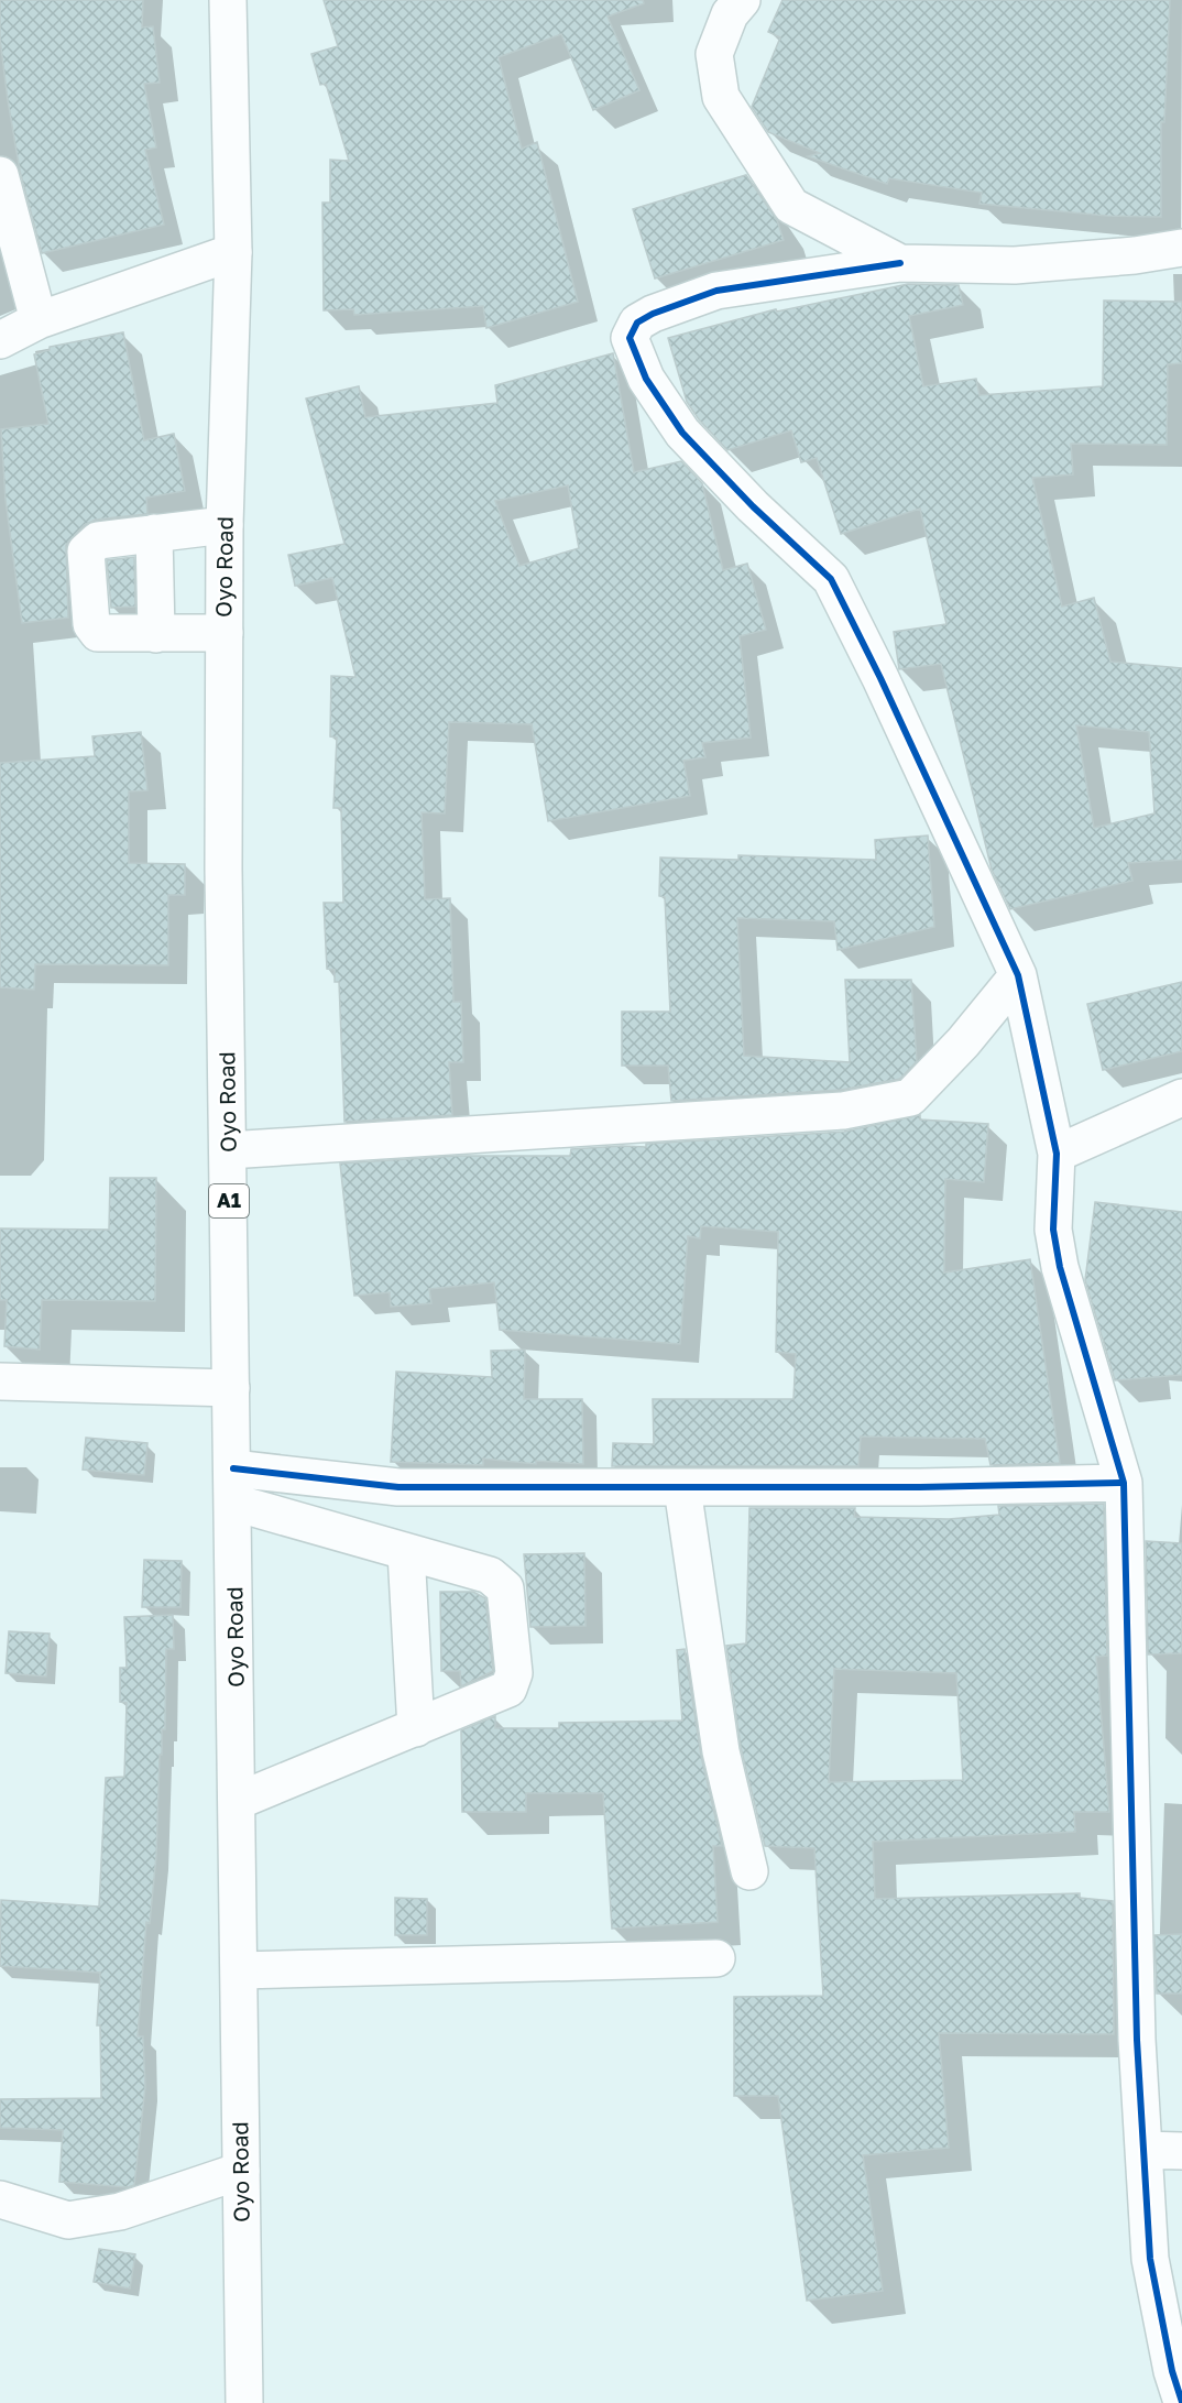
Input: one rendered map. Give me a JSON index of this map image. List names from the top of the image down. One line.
{"streets":{"main road":["Oyo Road","A1"]}}
